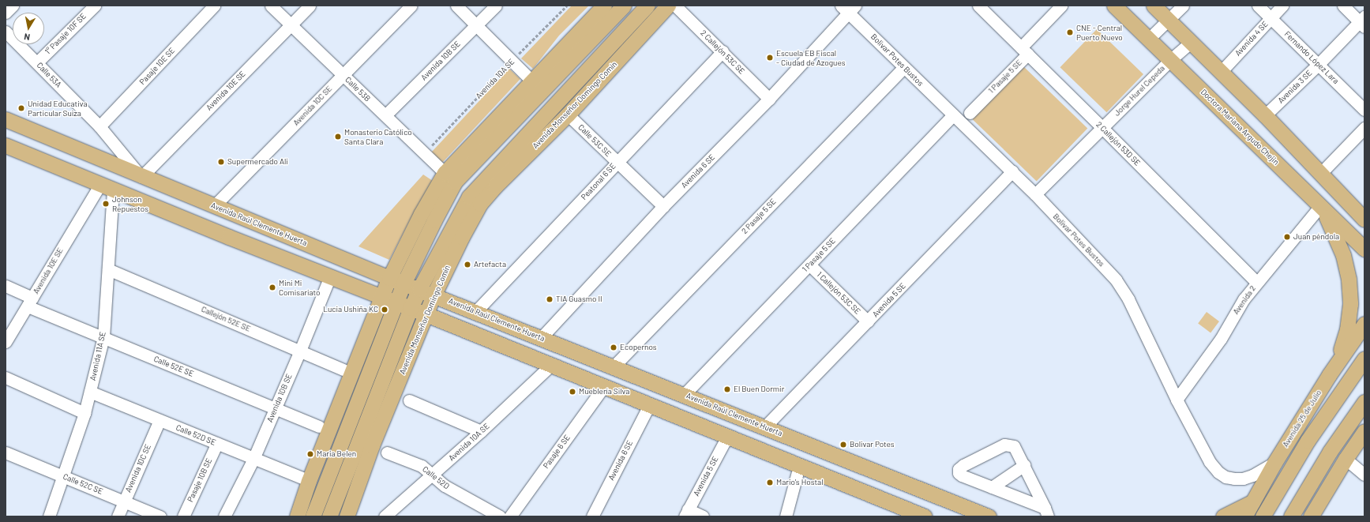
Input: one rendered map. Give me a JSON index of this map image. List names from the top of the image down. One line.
{"streets":{"main road":["Avenida Monseñor Domingo Comín","Doctora Mariana Argudo Chejin","Avenida Raúl Clemente Huerta","Avenida 25 de Julio"],"street":["1° Pasaje 10F SE","Avenida 4 SE","2 Callejón 53C SE","Fernando López Lara","Bolivar Potes Bustos","Avenida 10B SE","Pasaje 10E SE","Calle 53A","1 Pasaje 5 SE","Avenida 10A SE","Avenida 3 SE","Calle 53B","Avenida 10E SE","Jorge Hurel Cepeda","Avenida 10C SE","Calle 53C SE","2 Callejón 53D SE","Avenida 6 SE","Peatonal 6 SE","2 Pasaje 5 SE","1 Callejón 53C SE","Avenida 5 SE","Avenida 2","Callejón 52E SE","Avenida 11A SE","Calle 52E SE","Calle 52D SE","Pasaje 6 SE","Calle 52D","Pasaje 10B SE","Calle 52C SE"]},"crossings":[["1° Pasaje 10F SE","Calle 53A"],["Avenida 4 SE","Fernando López Lara"],["2 Callejón 53C SE","Avenida 6 SE"],["2 Callejón 53C SE","Peatonal 6 SE"],["Fernando López Lara","Avenida 3 SE"],["Bolivar Potes Bustos","1 Pasaje 5 SE"],["Bolivar Potes Bustos","Jorge Hurel Cepeda"],["Bolivar Potes Bustos","Avenida 6 SE"],["Bolivar Potes Bustos","2 Pasaje 5 SE"],["Bolivar Potes Bustos","Avenida 5 SE"],["Bolivar Potes Bustos","Avenida 2"],["Bolivar Potes Bustos","Avenida 25 de Julio"],["Avenida 10B SE","Calle 53B"],["Avenida 10B SE","Avenida Raúl Clemente Huerta"],["Avenida 10B SE","Callejón 52E SE"],["Avenida 10B SE","Calle 52E SE"],["Avenida 10B SE","Calle 52D SE"],["Pasaje 10E SE","Calle 53A"],["Calle 53A","Avenida 10E SE"],["Calle 53A","Avenida Raúl Clemente Huerta"],["1 Pasaje 5 SE","2 Callejón 53D SE"],["1 Pasaje 5 SE","Avenida Raúl Clemente Huerta"],["1 Pasaje 5 SE","1 Callejón 53C SE"],["Avenida 10A SE","Calle 53B"],["Avenida 10A SE","Avenida Raúl Clemente Huerta"],["Avenida 10A SE","Calle 52D"],["Calle 53B","Avenida 10E SE"],["Calle 53B","Avenida 10C SE"],["Avenida 10E SE","Avenida Raúl Clemente Huerta"],["Avenida 10E SE","Avenida 11A SE"],["Avenida 10E SE","Calle 52E SE"],["Jorge Hurel Cepeda","Doctora Mariana Argudo Chejin"],["Jorge Hurel Cepeda","2 Callejón 53D SE"],["Avenida Monseñor Domingo Comín","Calle 53C SE"],["Avenida Monseñor Domingo Comín","Avenida Raúl Clemente Huerta"],["Avenida 10C SE","Avenida Raúl Clemente Huerta"],["Avenida 10C SE","Calle 52D SE"],["Avenida 10C SE","Calle 52C SE"],["Doctora Mariana Argudo Chejin","Avenida 2"],["Calle 53C SE","Avenida 6 SE"],["Calle 53C SE","Peatonal 6 SE"],["2 Callejón 53D SE","Avenida 2"],["Avenida 6 SE","Avenida Raúl Clemente Huerta"],["Peatonal 6 SE","Avenida Raúl Clemente Huerta"],["2 Pasaje 5 SE","Avenida Raúl Clemente Huerta"],["Avenida Raúl Clemente Huerta","Avenida 5 SE"],["Avenida Raúl Clemente Huerta","Avenida 11A SE"],["Avenida Raúl Clemente Huerta","Pasaje 6 SE"],["1 Callejón 53C SE","Avenida 5 SE"],["Callejón 52E SE","Avenida 11A SE"],["Avenida 11A SE","Calle 52E SE"],["Avenida 11A SE","Calle 52D SE"],["Avenida 11A SE","Calle 52C SE"],["Calle 52D SE","Pasaje 10B SE"]],"places":["CNE - Central Puerto Nuevo","Escuela EB Fiscal - Ciudad de Azogues","Unidad Educativa Particular Suiza","Monasterio Católico Santa Clara","Supermercado Ali","Johnson Repuestos","Juan péndola","Artefacta","Mini Mi Comisariato","TIA Guasmo II","Lucia Ushiña KC","Ecopernos","El Buen Dormir","Mueblería Silva","Bolivar Potes","Maria Belen","Mario's Hostal"],"north":"bottom"}
